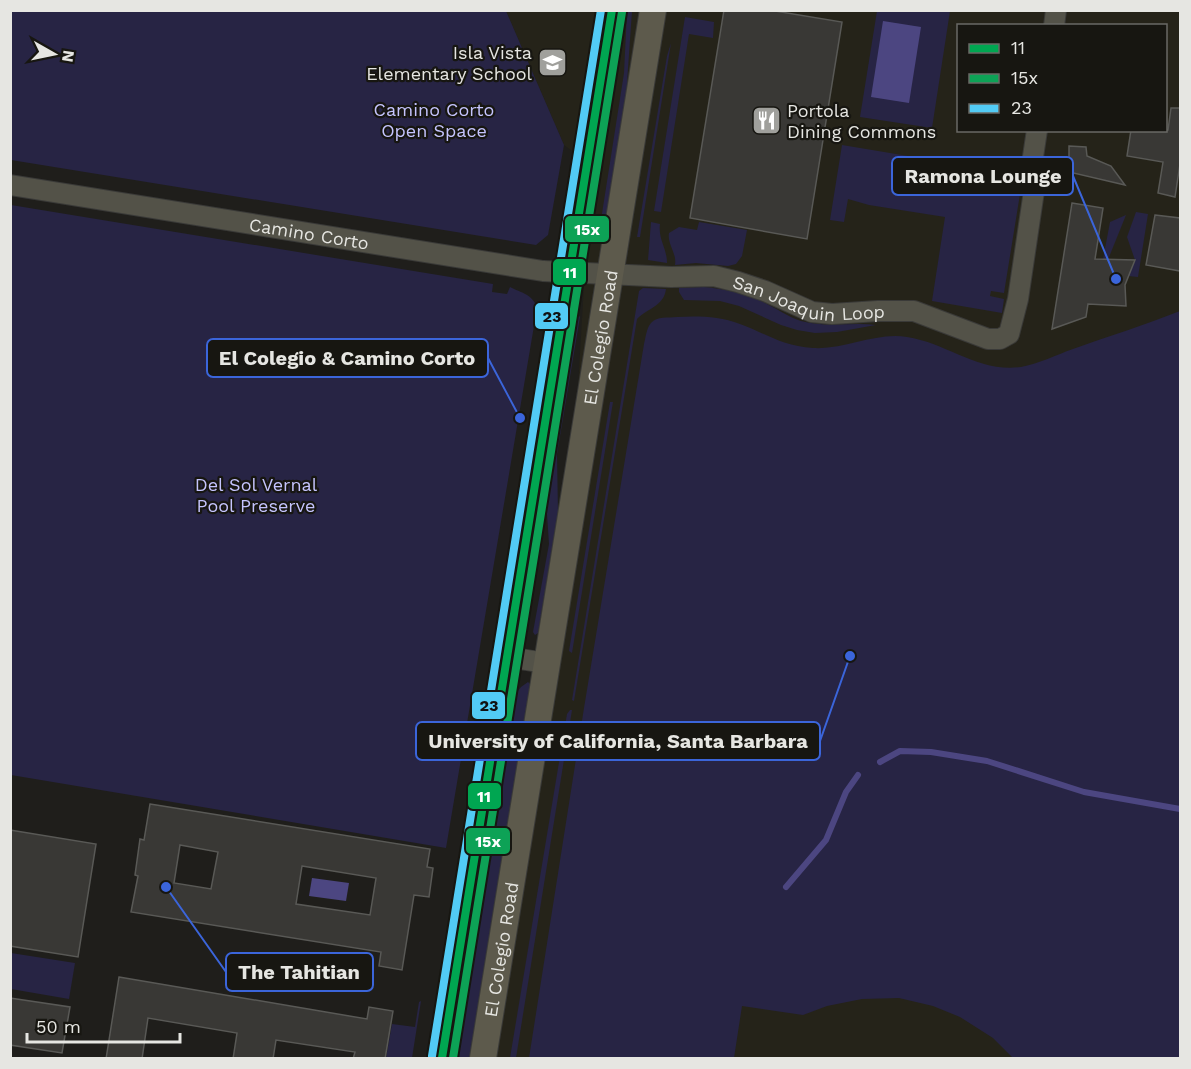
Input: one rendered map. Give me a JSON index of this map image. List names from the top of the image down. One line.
{"streets":{"main road":["El Colegio Road"],"street":["Camino Corto","San Joaquin Loop"]},"crossings":[["Camino Corto","San Joaquin Loop"],["Camino Corto","El Colegio Road"],["San Joaquin Loop","El Colegio Road"]],"parks":["Camino Corto Open Space","Del Sol Vernal Pool Preserve"],"places":{"school or university":["Isla Vista Elementary School"],"restaurant":["Portola Dining Commons"],"other":["Ramona Lounge","El Colegio & Camino Corto","University of California, Santa Barbara","The Tahitian"]},"lines":["transit line 11","transit line 23","transit line 15x"],"legend":["11","15x","23"],"scale_bar":"50 m","north":"right"}
